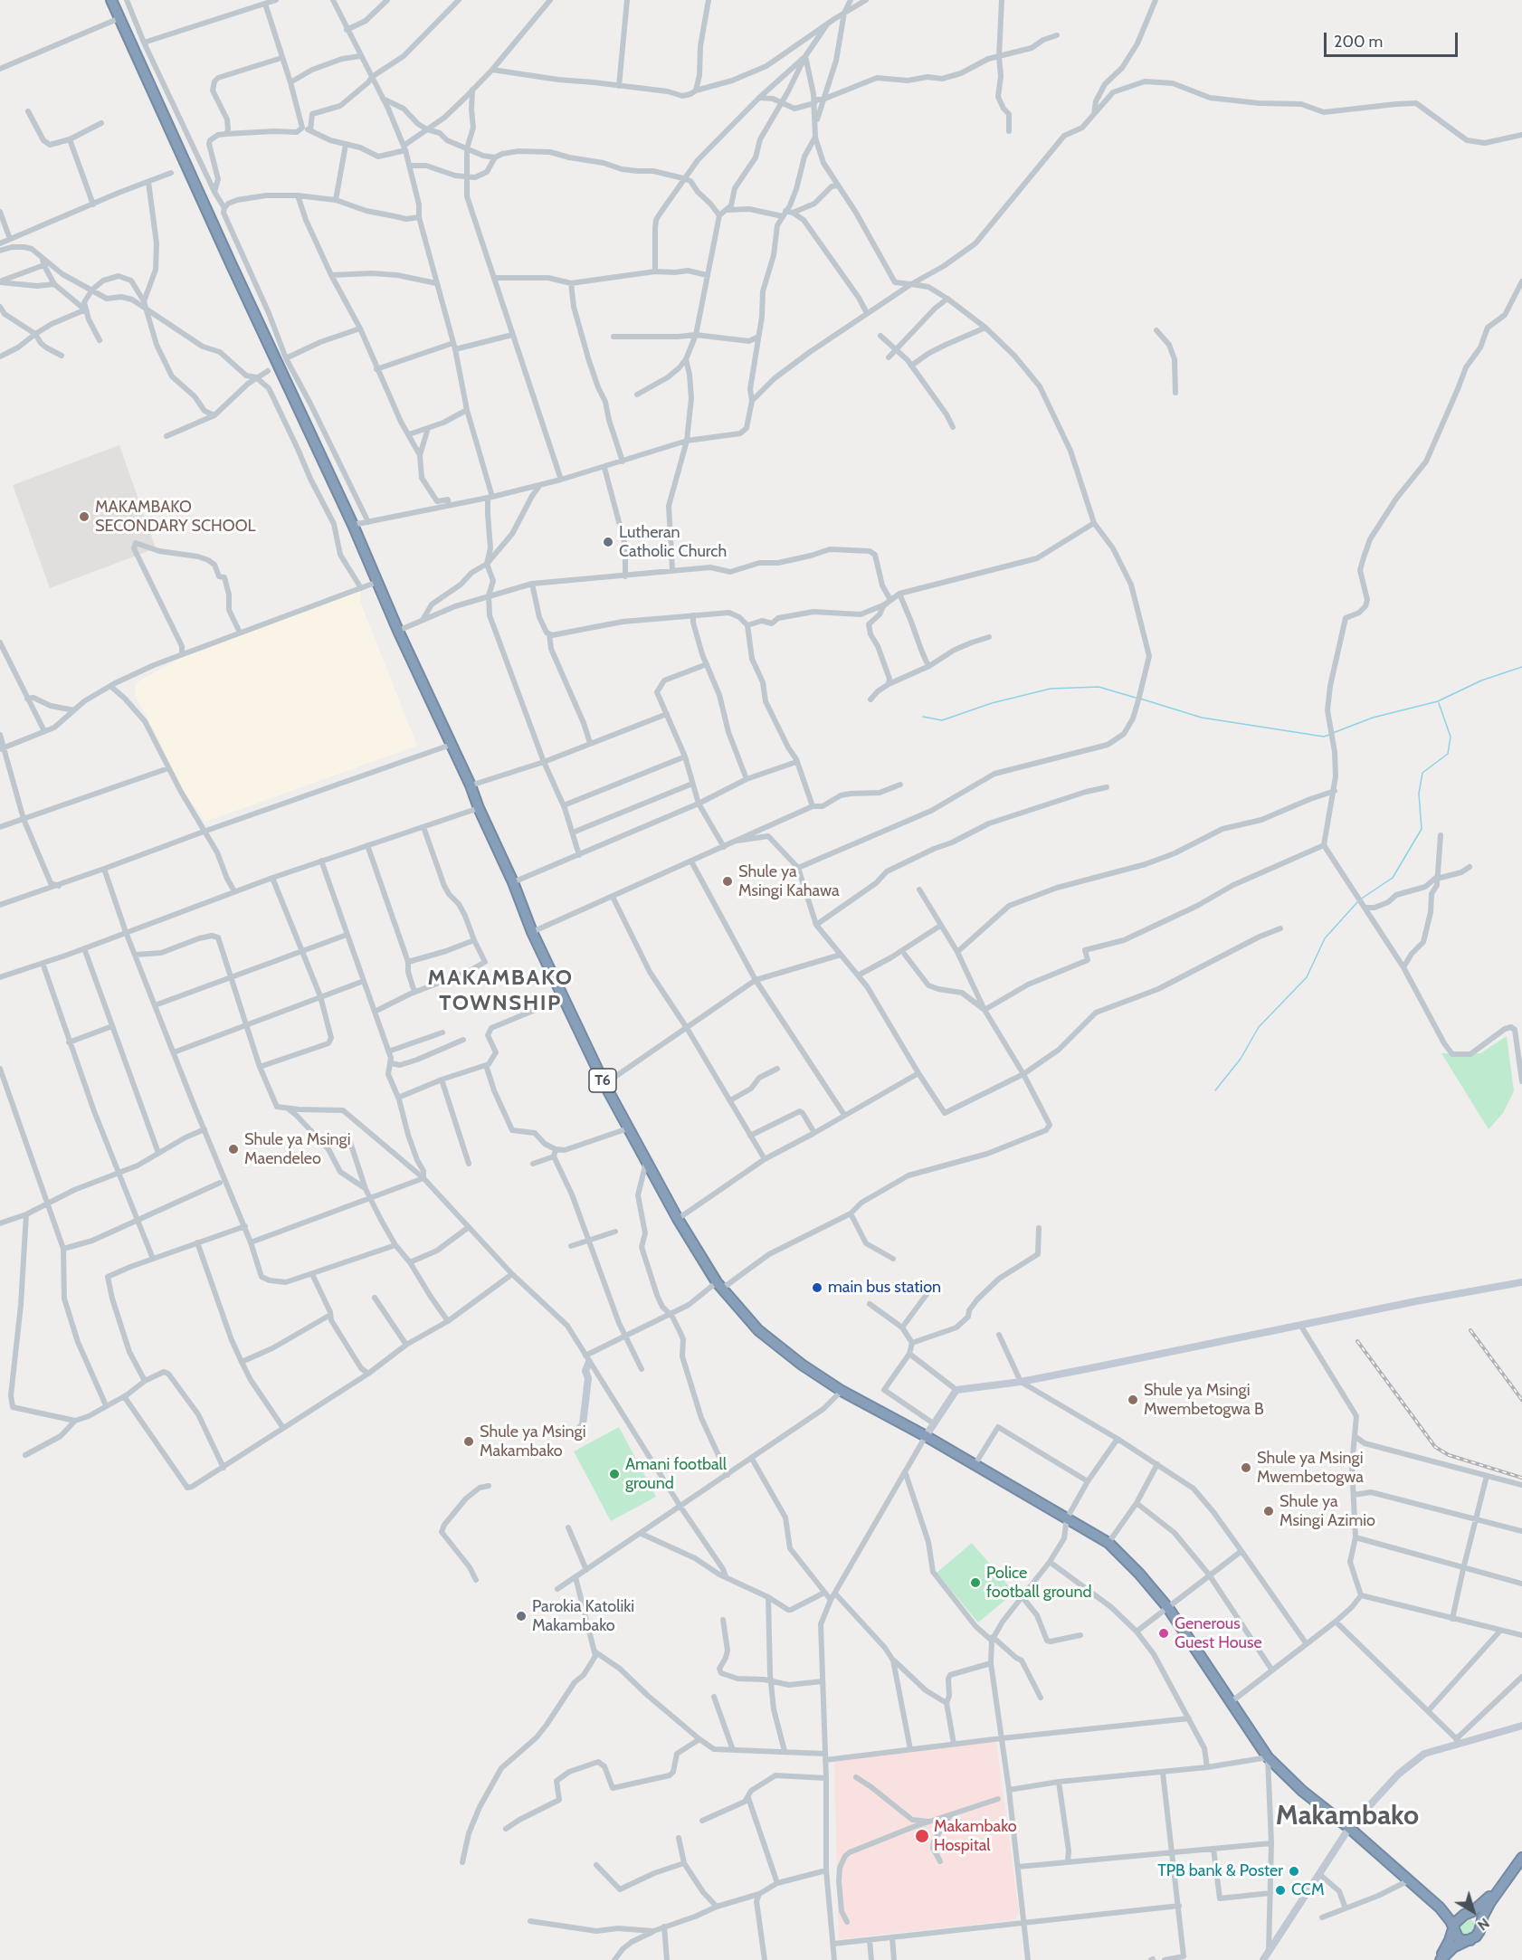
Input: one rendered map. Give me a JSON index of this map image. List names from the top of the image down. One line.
{"streets":{"highway":["T6"]},"districts":["MAKAMBAKO TOWNSHIP","Makambako"],"places":["MAKAMBAKO SECONDARY SCHOOL","Lutheran Catholic Church","Shule ya Msingi Kahawa","Shule ya Msingi Maendeleo","main bus station","Shule ya Msingi Mwembetogwa B","Shule ya Msingi Makambako","Shule ya Msingi Mwembetogwa","Amani football ground","Shule ya Msingi Azimio","Police football ground","Parokia Katoliki Makambako","Generous Guest House","Makambako Hospital","TPB bank & Poster","CCM"],"scale_bar":"200 m","north":"bottom right"}
